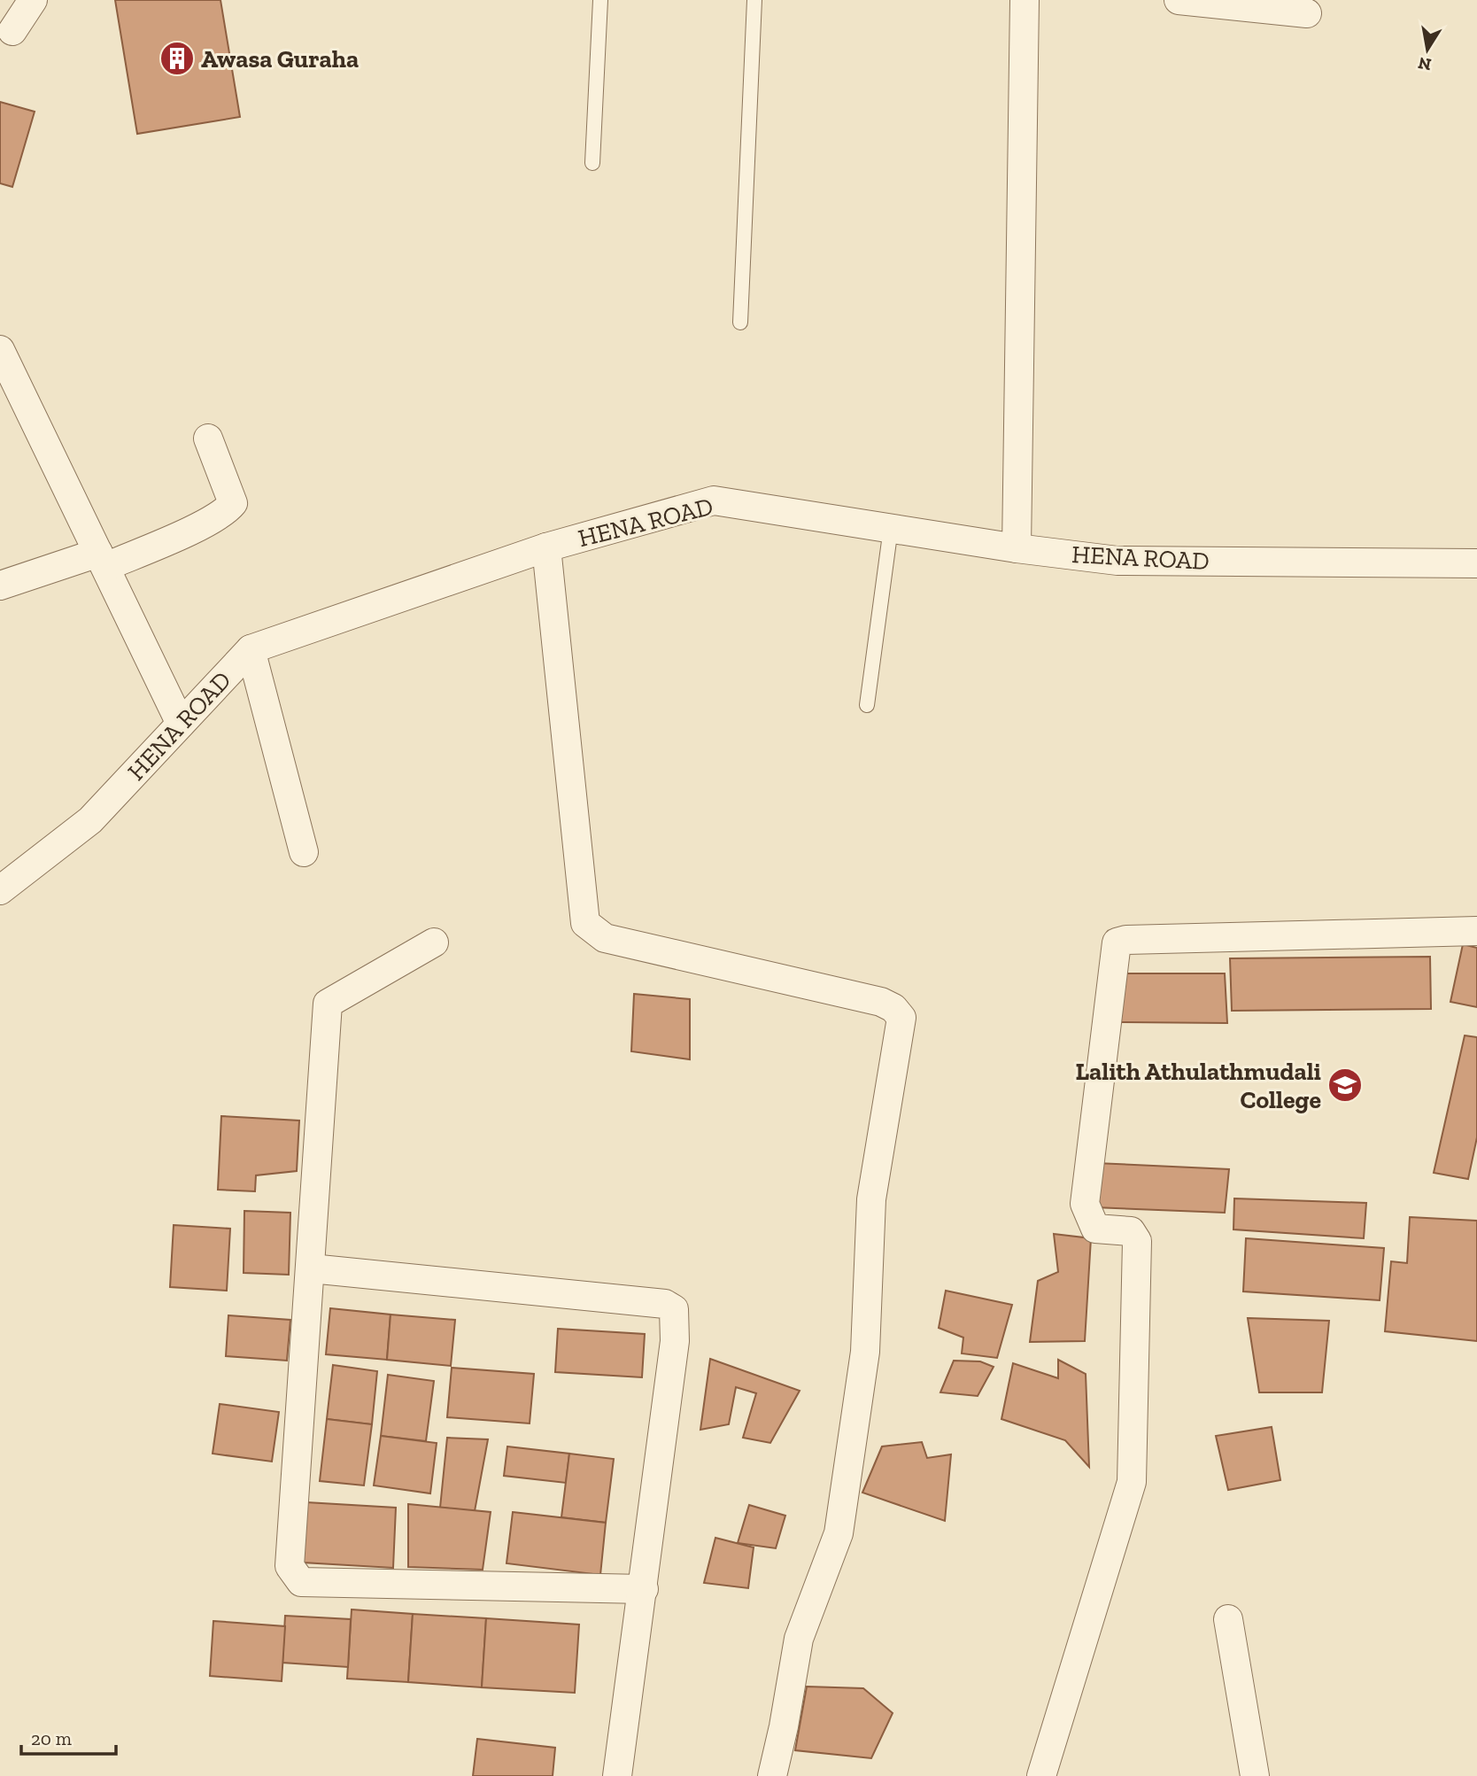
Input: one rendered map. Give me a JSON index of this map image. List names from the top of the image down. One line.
{"streets":{"street":["HENA ROAD"]},"places":{"building":["Awasa Guraha"],"school or university":["Lalith Athulathmudali College"]},"scale_bar":"20 m","north":"bottom"}
